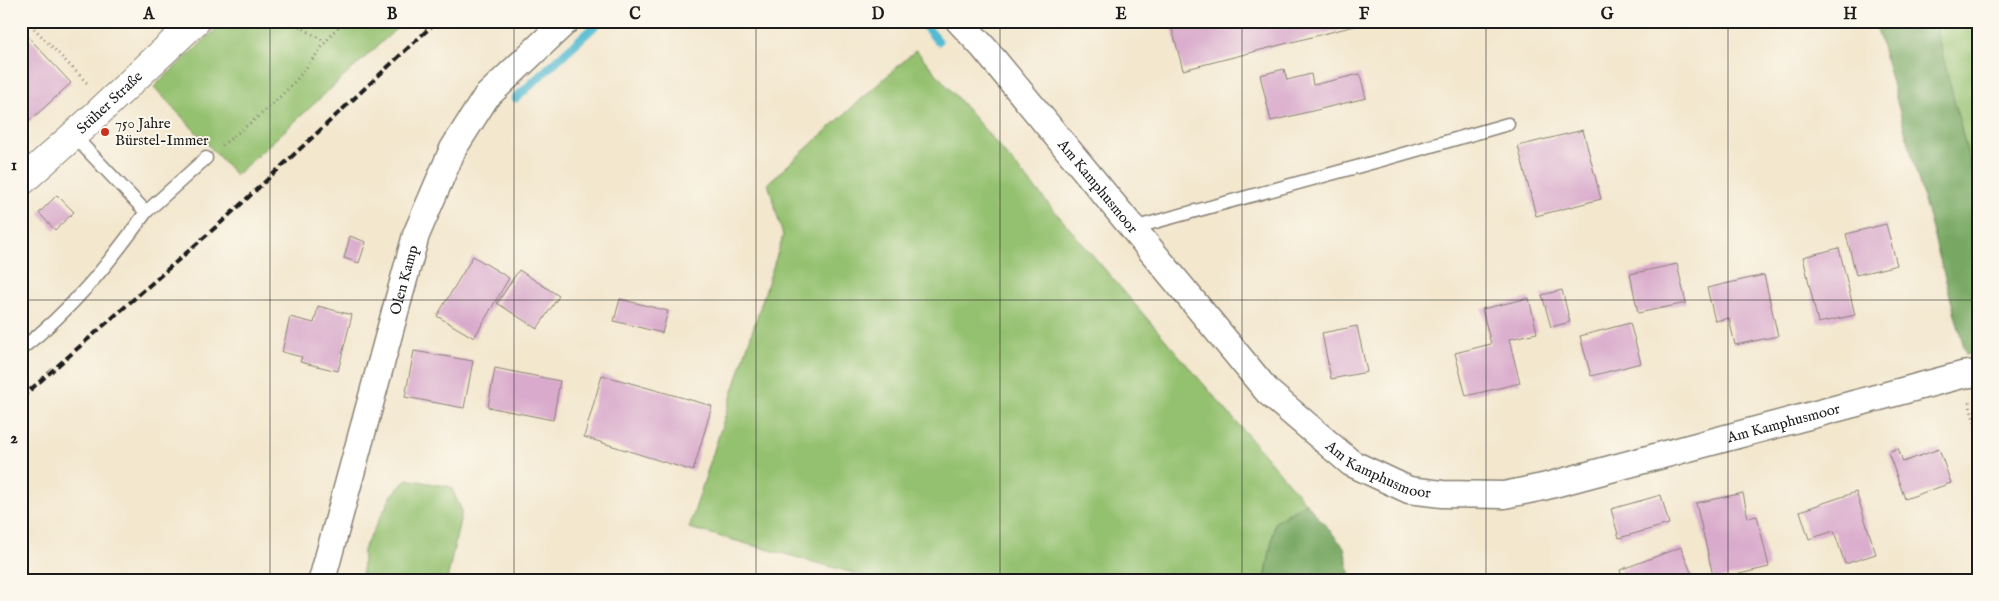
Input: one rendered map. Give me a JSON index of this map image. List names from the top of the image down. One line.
{"streets":{"street":["Stüher Straße","Am Kamphusmoor","Olen Kamp"]},"places":["750 Jahre Bürstel-Immer"],"grid":{"columns":["A","B","C","D","E","F","G","H"],"rows":["1","2"]}}
